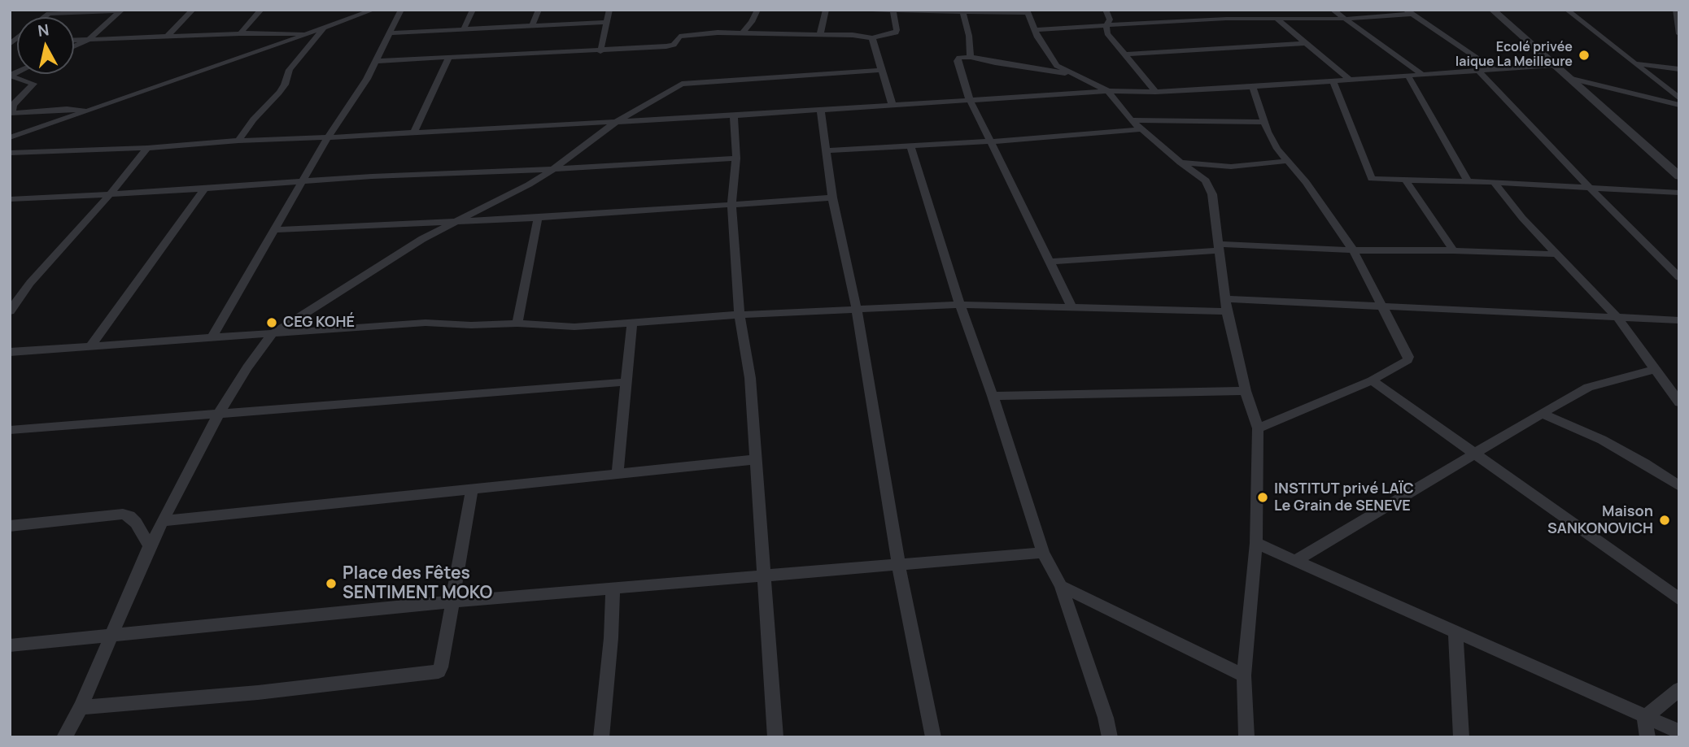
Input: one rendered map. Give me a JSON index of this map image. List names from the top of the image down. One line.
{"places":["Ecolé privée laique La Meilleure","CEG KOHÉ","INSTITUT privé LAÏC Le Grain de SENEVE","Maison SANKONOVICH","Place des Fêtes SENTIMENT MOKO"],"north":"top"}
